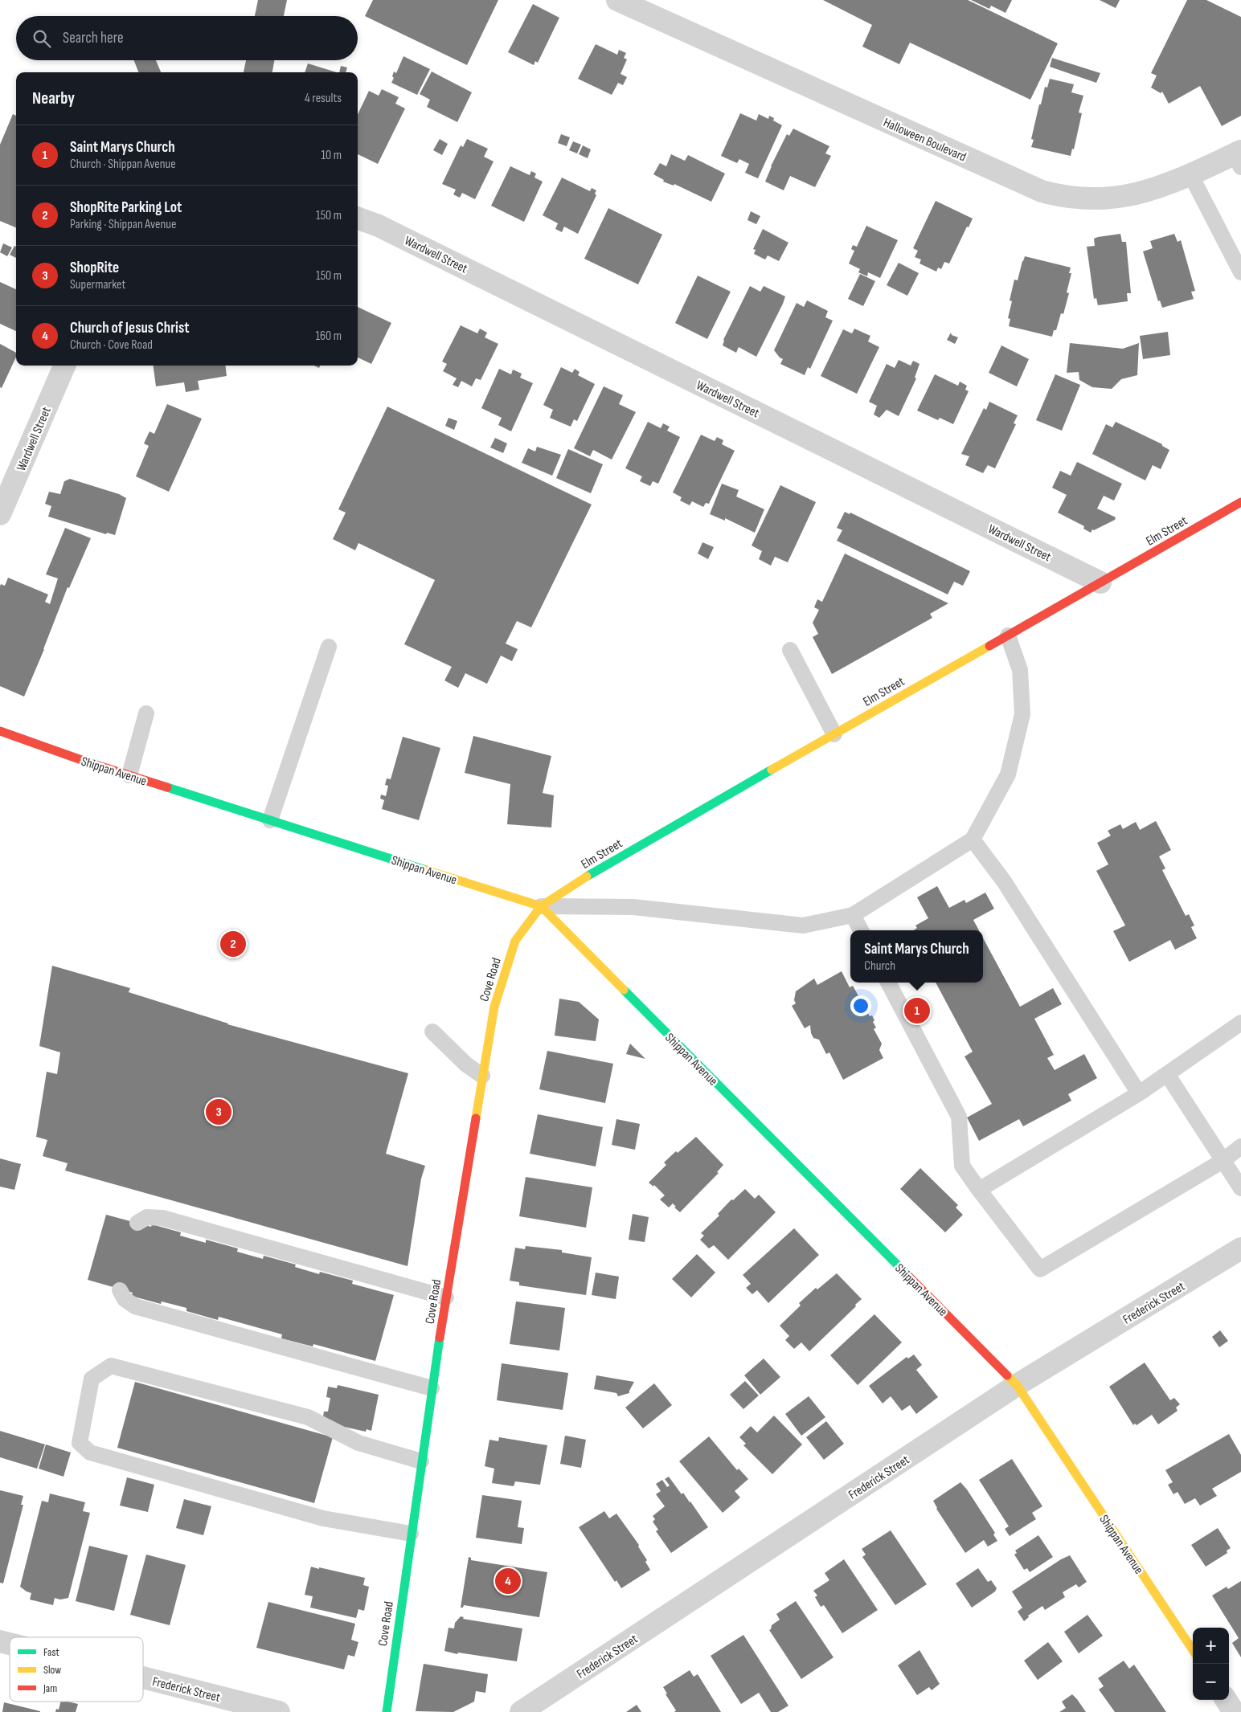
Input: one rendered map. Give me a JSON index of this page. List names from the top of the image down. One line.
{"streets":{"main road":["Elm Street","Shippan Avenue","Cove Road"],"street":["Halloween Boulevard","Wardwell Street","Frederick Street"]},"crossings":[["Wardwell Street","Elm Street"],["Elm Street","Shippan Avenue"],["Elm Street","Cove Road"],["Shippan Avenue","Cove Road"],["Shippan Avenue","Frederick Street"]],"legend":["Fast","Slow","Jam"],"page":{"search":"Search here","heading":["Nearby","4 results"],"list":[{"mark":"1","name":"Saint Marys Church","note":"Church · Shippan Avenue","value":"10 m"},{"mark":"2","name":"ShopRite Parking Lot","note":"Parking · Shippan Avenue","value":"150 m"},{"mark":"3","name":"ShopRite","note":"Supermarket","value":"150 m"},{"mark":"4","name":"Church of Jesus Christ","note":"Church · Cove Road","value":"160 m"}],"pins":["2","1","3","4"],"popup":["Saint Marys Church","Church"],"map_buttons":["+","−"]}}
